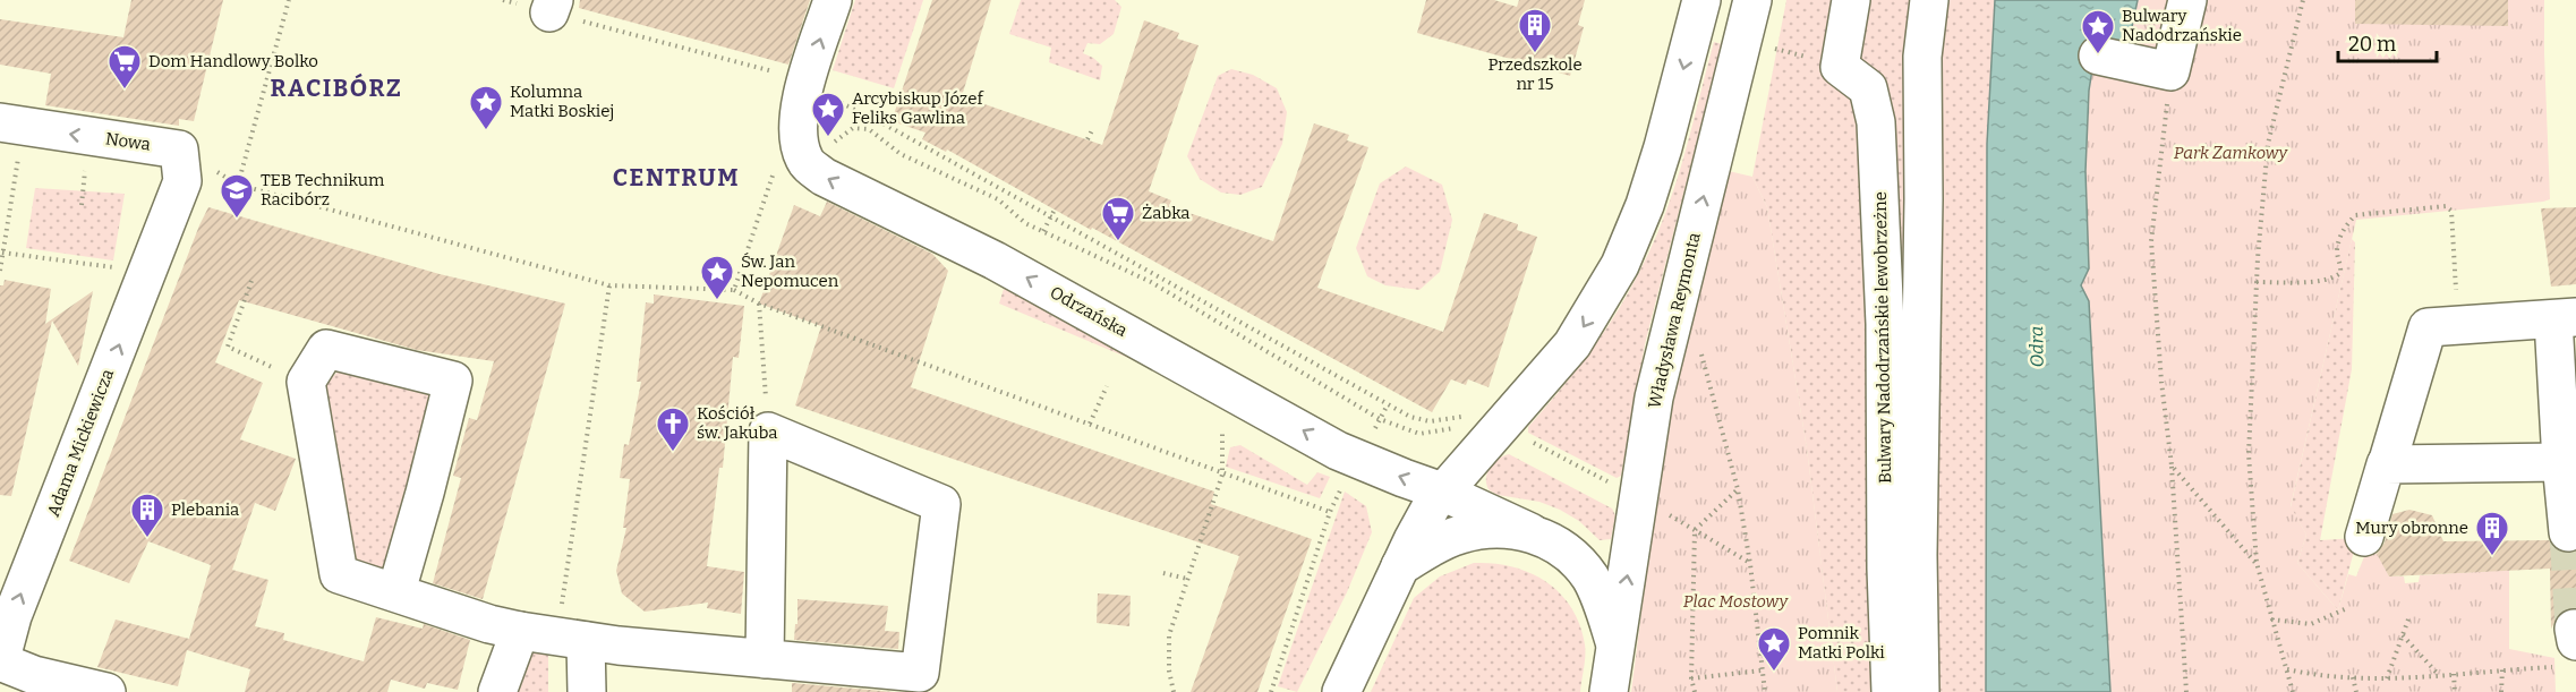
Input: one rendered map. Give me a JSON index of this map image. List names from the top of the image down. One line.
{"streets":{"street":["Nowa","Odrzańska","Władysława Reymonta","Bulwary Nadodrzańskie lewobrzeżne","Adama Mickiewicza"]},"crossings":[["Nowa","Adama Mickiewicza"]],"one_way":["Nowa","Odrzańska","Adama Mickiewicza"],"districts":["RACIBÓRZ","CENTRUM"],"water":["Odra"],"parks":["Park Zamkowy","Plac Mostowy"],"places":{"building":["Przedszkole nr 15","Plebania","Mury obronne"],"place":["Bulwary Nadodrzańskie","Kolumna Matki Boskiej","Arcybiskup Józef Feliks Gawlina","Św. Jan Nepomucen","Pomnik Matki Polki"],"supermarket":["Dom Handlowy Bolko","Żabka"],"school or university":["TEB Technikum Racibórz"],"church":["Kościół św. Jakuba"]},"scale_bar":"20 m"}
